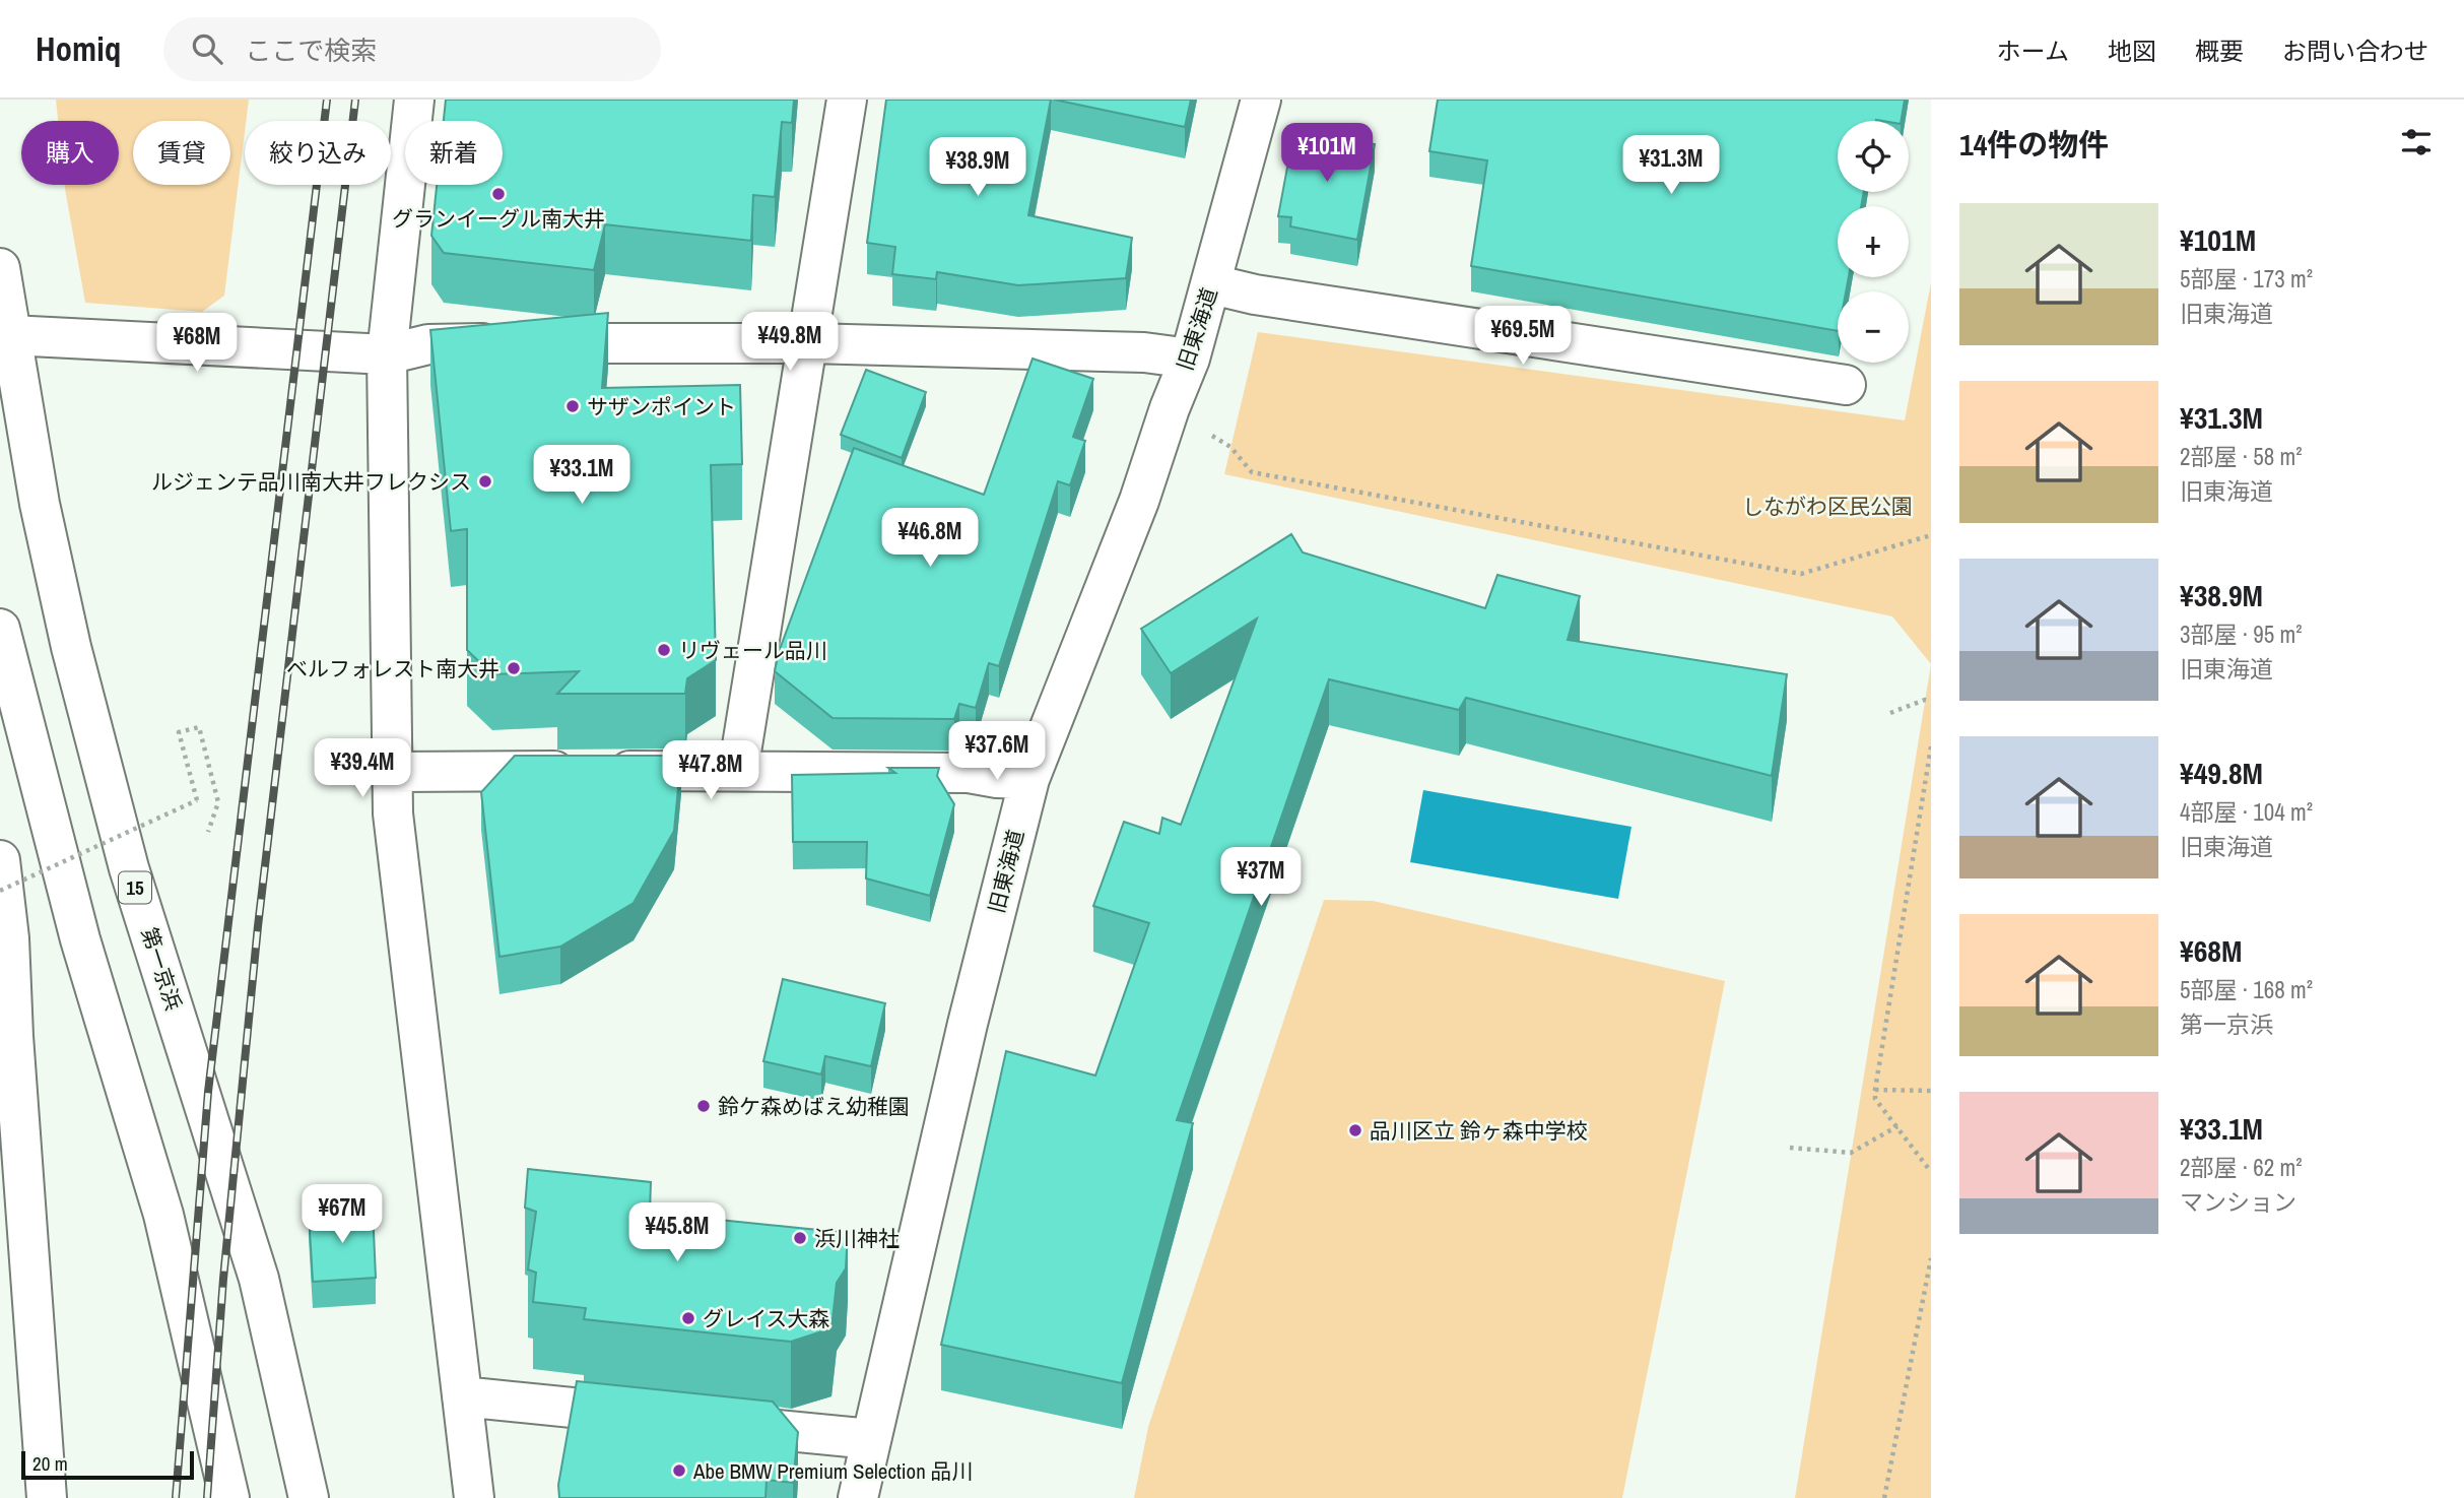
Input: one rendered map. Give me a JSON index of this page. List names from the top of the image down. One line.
{"streets":{"main road":["旧東海道","15","第一京浜"]},"parks":["しながわ区民公園"],"places":["グランイーグル南大井","サザンポイント","ルジェンテ品川南大井フレクシス","リヴェール品川","ベルフォレスト南大井","鈴ケ森めばえ幼稚園","品川区立 鈴ヶ森中学校","浜川神社","グレイス大森","Abe BMW Premium Selection 品川"],"scale_bar":"20 m","page":{"header":"Homiq","search":"ここで検索","nav":["ホーム","地図","概要","お問い合わせ"],"heading":"14件の物件","map_buttons":["+","−"],"chip":["購入","賃貸","絞り込み","新着"],"price":["¥101M","¥31.3M","¥38.9M","¥69.5M","¥49.8M","¥68M","¥33.1M","¥46.8M","¥37.6M","¥39.4M","¥47.8M","¥37M","¥67M","¥45.8M"],"list":[{"name":"¥101M","note":"5部屋 · 173 m² · 旧東海道"},{"name":"¥31.3M","note":"2部屋 · 58 m² · 旧東海道"},{"name":"¥38.9M","note":"3部屋 · 95 m² · 旧東海道"},{"name":"¥49.8M","note":"4部屋 · 104 m² · 旧東海道"},{"name":"¥68M","note":"5部屋 · 168 m² · 第一京浜"},{"name":"¥33.1M","note":"2部屋 · 62 m² · マンション"}],"scale":"20 m"}}
